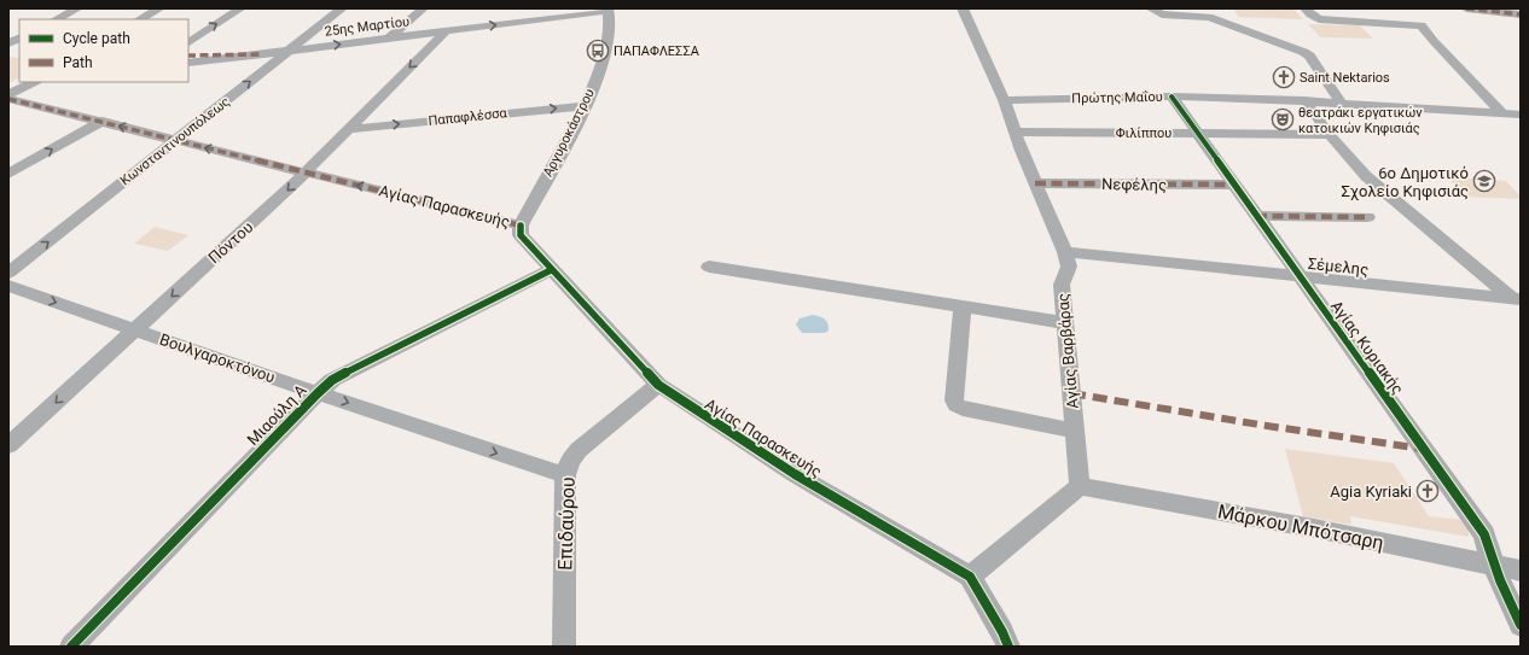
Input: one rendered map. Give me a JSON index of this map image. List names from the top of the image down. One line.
{"streets":{"street":["25ης Μαρτίου","Πρώτης Μαΐου","Παπαφλέσσα","Αργυροκάστρου","Φιλίππου","Κωνσταντινουπόλεως","Νεφέλης","Αγίας Παρασκευής","Πόντου","Σέμελης","Αγίας Κυριακής","Αγίας Βαρβάρας","Βουλγαροκτόνου","Μιαούλη Α","Επιδαύρου","Μάρκου Μπότσαρη"]},"crossings":[["25ης Μαρτίου","Αργυροκάστρου"],["25ης Μαρτίου","Κωνσταντινουπόλεως"],["25ης Μαρτίου","Πόντου"],["Πρώτης Μαΐου","Αγίας Κυριακής"],["Πρώτης Μαΐου","Αγίας Βαρβάρας"],["Παπαφλέσσα","Αργυροκάστρου"],["Παπαφλέσσα","Πόντου"],["Αργυροκάστρου","Αγίας Παρασκευής"],["Φιλίππου","Αγίας Κυριακής"],["Φιλίππου","Αγίας Βαρβάρας"],["Κωνσταντινουπόλεως","Αγίας Παρασκευής"],["Νεφέλης","Αγίας Κυριακής"],["Νεφέλης","Αγίας Βαρβάρας"],["Αγίας Παρασκευής","Πόντου"],["Αγίας Παρασκευής","Μιαούλη Α"],["Αγίας Παρασκευής","Επιδαύρου"],["Πόντου","Βουλγαροκτόνου"],["Σέμελης","Αγίας Κυριακής"],["Σέμελης","Αγίας Βαρβάρας"],["Αγίας Κυριακής","Μάρκου Μπότσαρη"],["Αγίας Βαρβάρας","Μάρκου Μπότσαρη"],["Βουλγαροκτόνου","Μιαούλη Α"],["Βουλγαροκτόνου","Επιδαύρου"]],"one_way":["25ης Μαρτίου","Παπαφλέσσα","Αγίας Παρασκευής","Πόντου","Βουλγαροκτόνου"],"places":{"bus stop":["ΠΑΠΑΦΛΕΣΣΑ"],"church":["Saint Nektarios","Agia Kyriaki"],"theatre":["θεατράκι εργατικών κατοικιών Κηφισιάς"],"school or university":["6ο Δημοτικό Σχολείο Κηφισιάς"]},"legend":["Cycle path","Path"]}
